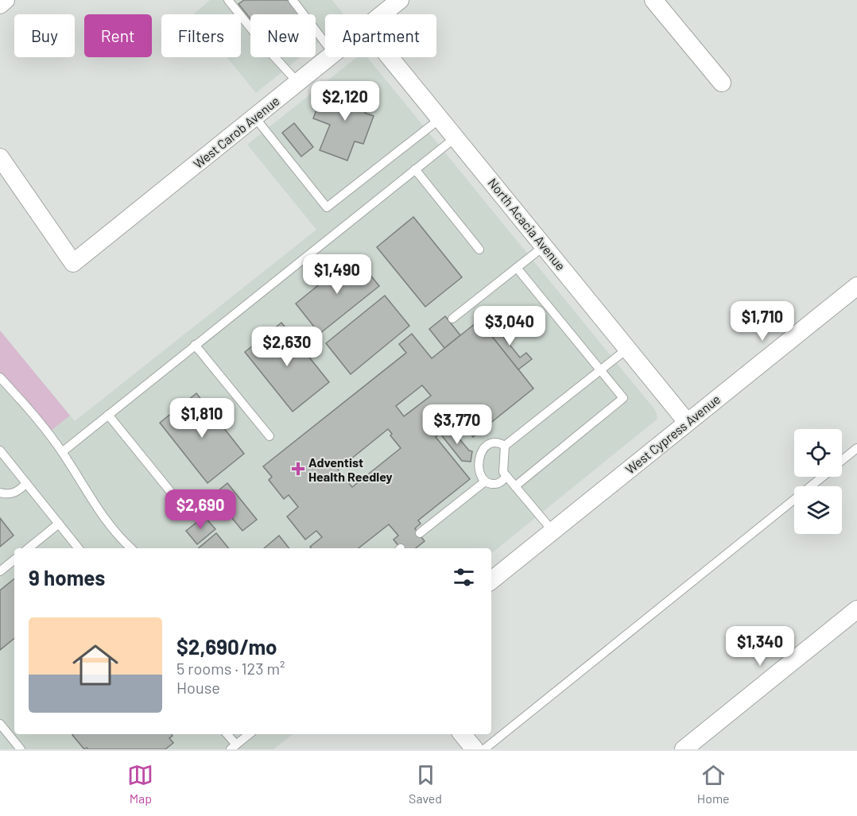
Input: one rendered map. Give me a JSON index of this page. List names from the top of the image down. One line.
{"streets":{"street":["West Carob Avenue","North Acacia Avenue","West Cypress Avenue"]},"crossings":[["North Acacia Avenue","West Cypress Avenue"]],"places":{"health":["Adventist Health Reedley"]},"page":{"chip":["Buy","Rent","Filters","New","Apartment"],"price":["$2,120","$1,490","$1,710","$3,040","$2,630","$1,810","$3,770","$2,690","$1,340"],"heading":"9 homes","list":[{"name":"$2,690/mo","note":"5 rooms · 123 m² · House"}],"tabs":["Map","Saved","Home"]}}
